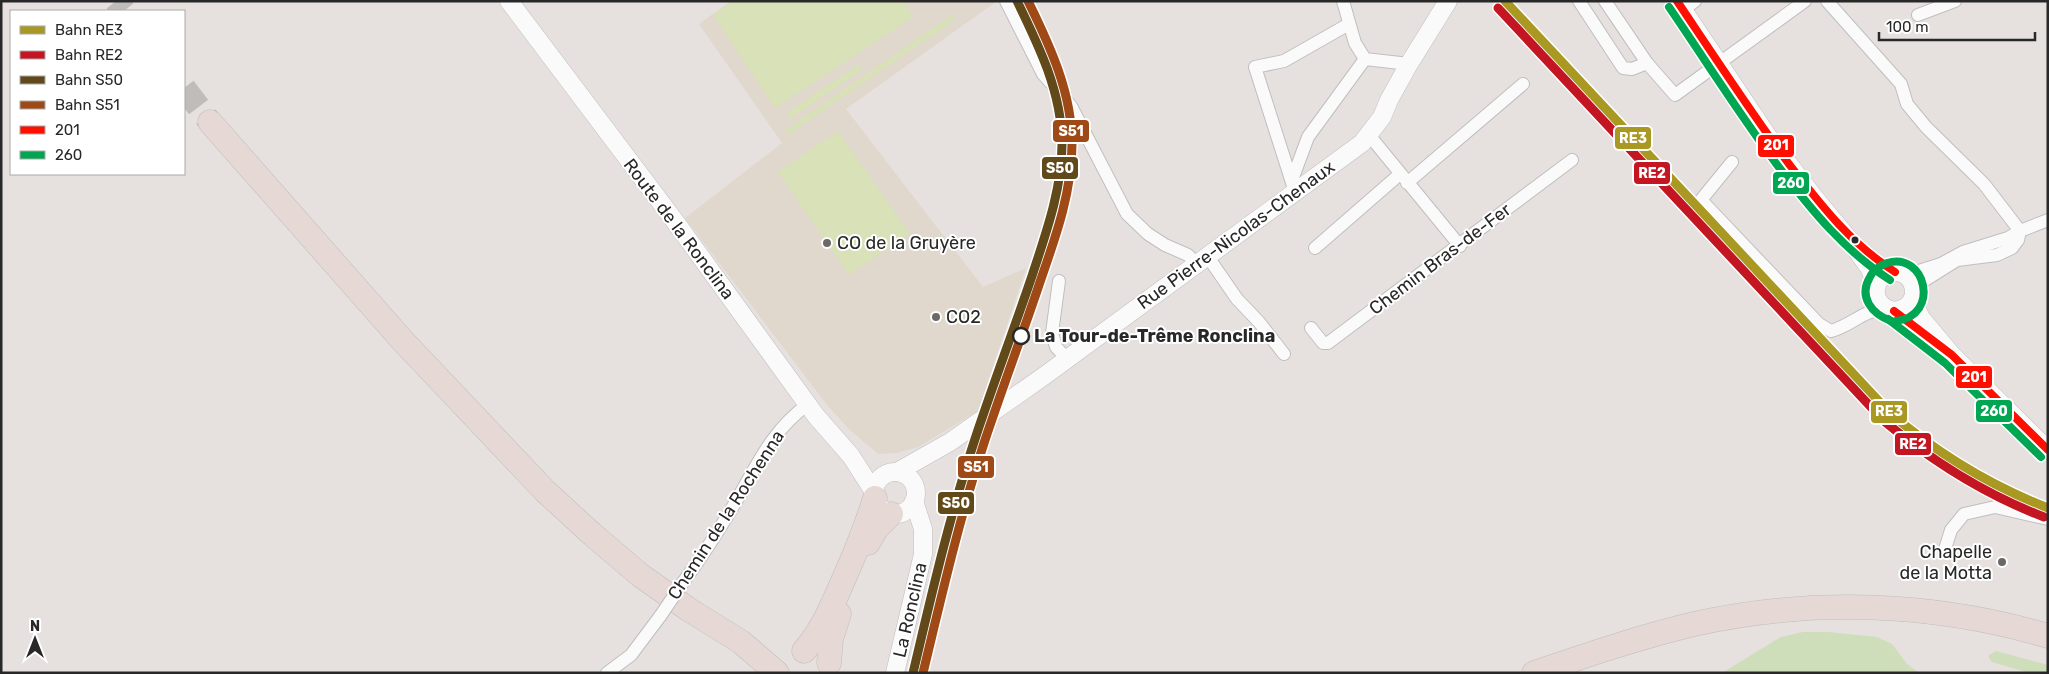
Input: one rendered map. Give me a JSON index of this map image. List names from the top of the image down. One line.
{"streets":{"street":["Route de la Ronclina","Rue Pierre-Nicolas-Chenaux","Chemin Bras-de-Fer","Chemin de la Rochenna","La Ronclina"]},"crossings":[["Route de la Ronclina","Chemin de la Rochenna"],["Route de la Ronclina","La Ronclina"],["Rue Pierre-Nicolas-Chenaux","La Ronclina"]],"places":["CO de la Gruyère","CO2","La Tour-de-Trême Ronclina","Chapelle de la Motta"],"lines":["rail line RE3","rail line S50","rail line S51","transit line 201","transit line 260","rail line RE2"],"legend":["Bahn RE3","Bahn RE2","Bahn S50","Bahn S51","201","260"],"scale_bar":"100 m","north":"top"}
